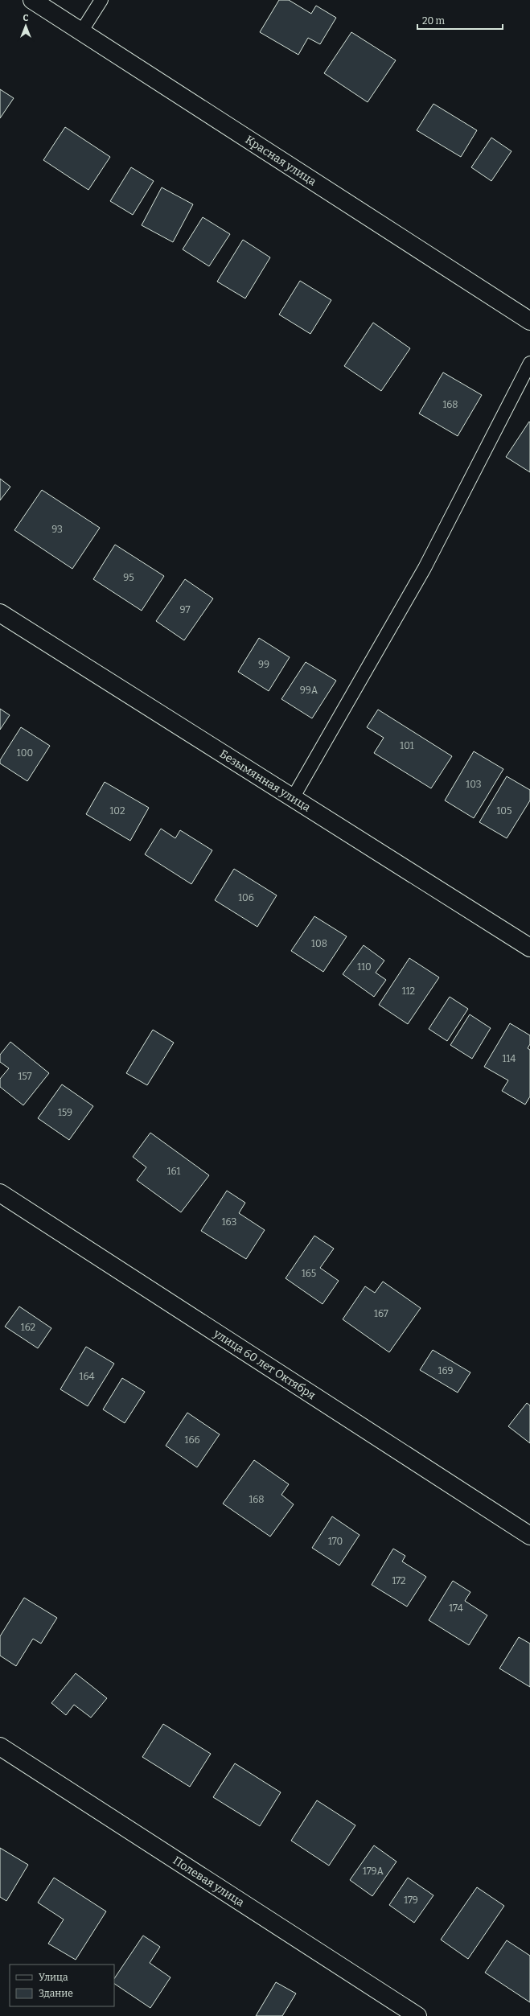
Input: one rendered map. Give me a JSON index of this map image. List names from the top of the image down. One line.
{"streets":{"street":["Красная улица","Безымянная улица","улица 60 лет Октября","Полевая улица"]},"house_numbers":["168","93","95","97","99","99А","101","100","103","102","105","106","108","110","112","114","157","159","161","163","165","167","162","169","164","166","168","170","172","174","179А","179"],"legend":["Улица","Здание"],"scale_bar":"20 m","north":"top"}
